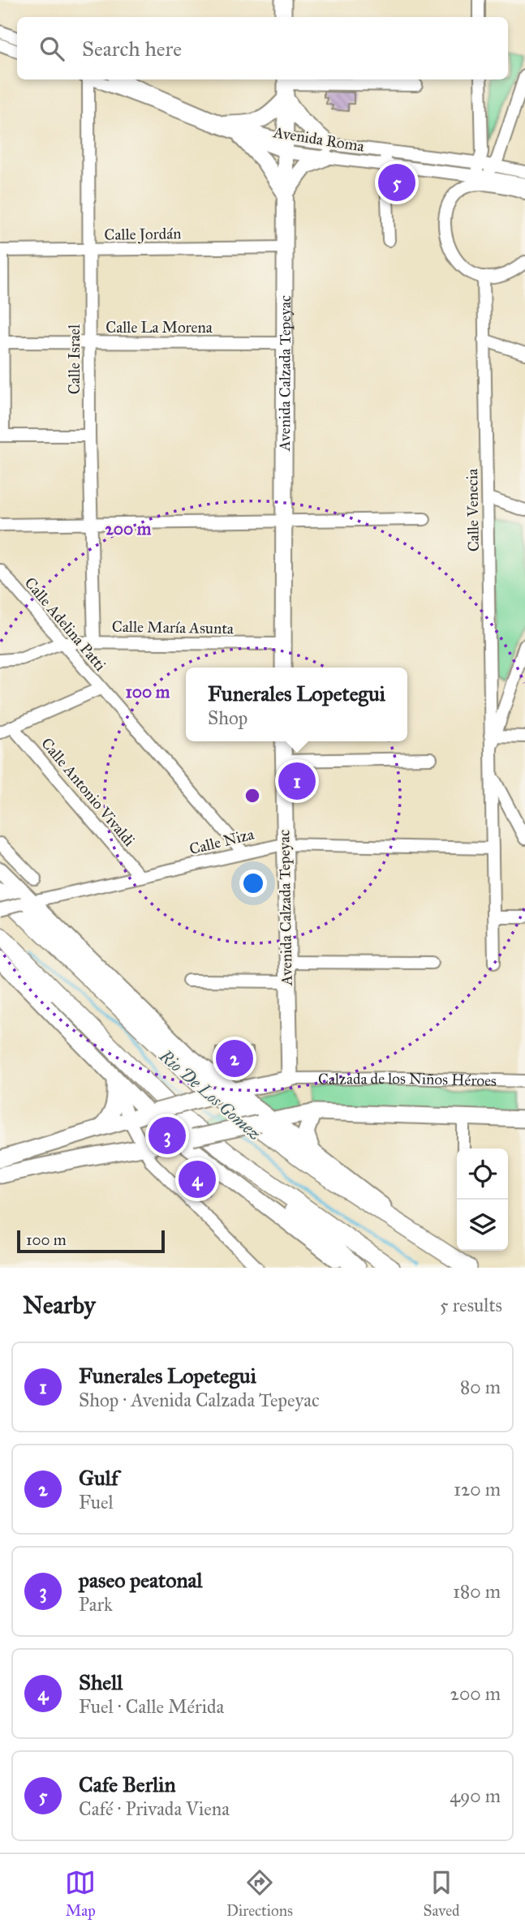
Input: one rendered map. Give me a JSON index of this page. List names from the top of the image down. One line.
{"streets":{"street":["Avenida Roma","Calle Jordán","Calle La Morena","Calle Israel","Avenida Calzada Tepeyac","Calle Venecia","Calle Adelina Patti","Calle María Asunta","Calle Antonio Vivaldi","Calle Niza","Calzada de los Niños Héroes"]},"crossings":[["Avenida Roma","Avenida Calzada Tepeyac"],["Calle Jordán","Calle Israel"],["Calle Jordán","Avenida Calzada Tepeyac"],["Calle La Morena","Calle Israel"],["Calle La Morena","Avenida Calzada Tepeyac"],["Calle Israel","Calle María Asunta"],["Avenida Calzada Tepeyac","Calle María Asunta"],["Avenida Calzada Tepeyac","Calle Niza"],["Avenida Calzada Tepeyac","Calzada de los Niños Héroes"],["Calle Venecia","Calle Niza"],["Calle Adelina Patti","Calle María Asunta"],["Calle Adelina Patti","Calle Niza"],["Calle Antonio Vivaldi","Calle Niza"]],"water":["Rio De Los Gomez"],"scale_bar":"100 m","page":{"search":"Search here","pins":["5","1","2","3","4"],"popup":["Funerales Lopetegui","Shop"],"scale":"100 m","heading":["Nearby","5 results"],"list":[{"mark":"1","name":"Funerales Lopetegui","note":"Shop · Avenida Calzada Tepeyac","value":"80 m"},{"mark":"2","name":"Gulf","note":"Fuel","value":"120 m"},{"mark":"3","name":"paseo peatonal","note":"Park","value":"180 m"},{"mark":"4","name":"Shell","note":"Fuel · Calle Mérida","value":"200 m"},{"mark":"5","name":"Cafe Berlin","note":"Café · Privada Viena","value":"490 m"}],"nav":["Map","Directions","Saved"]},"rings":["200 m","100 m"]}
